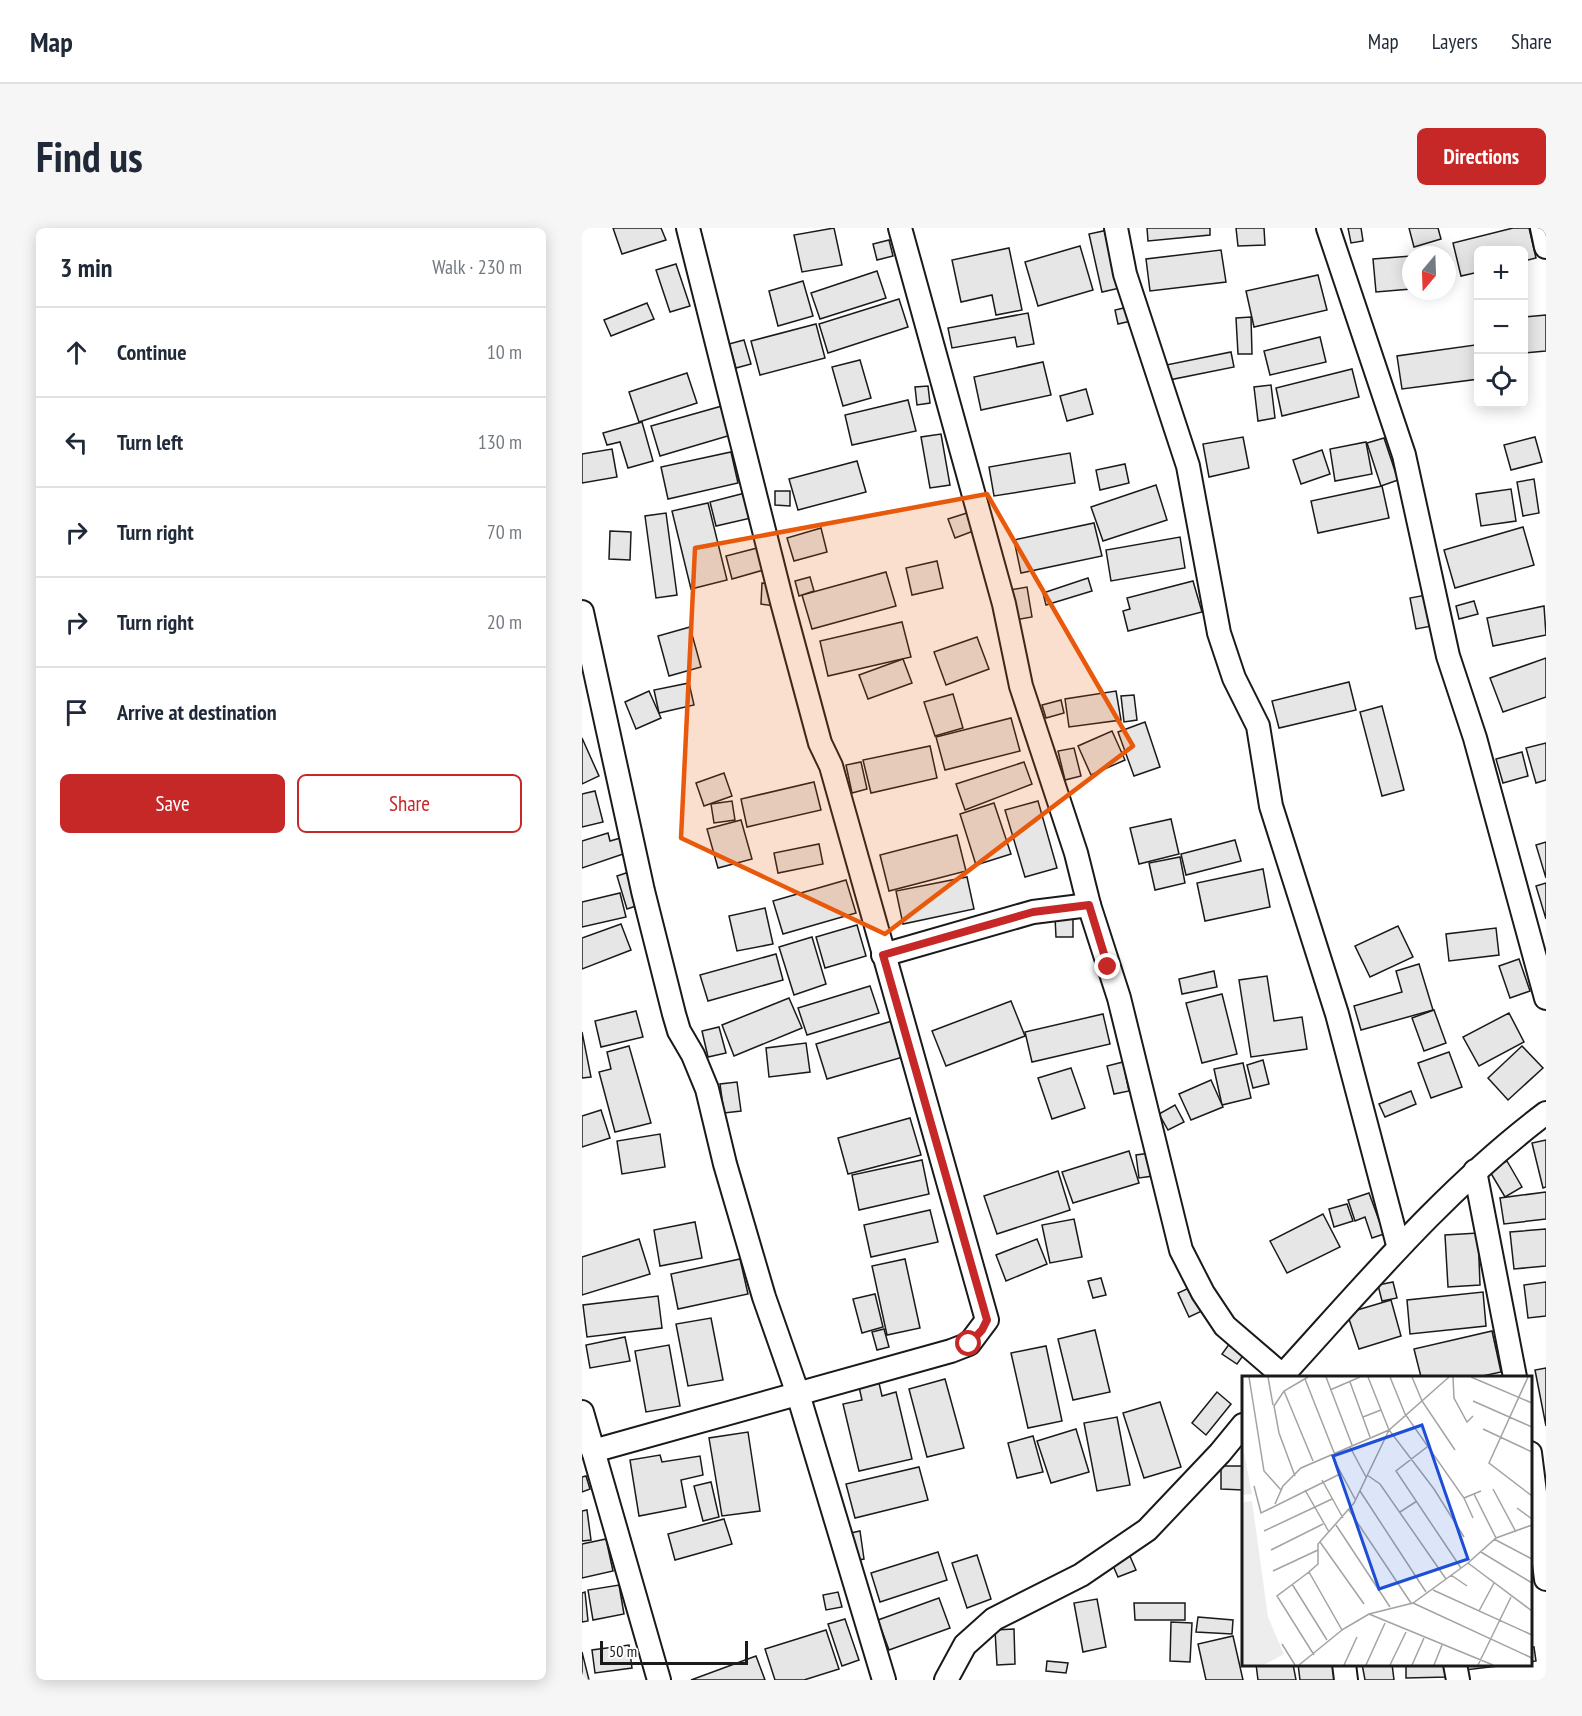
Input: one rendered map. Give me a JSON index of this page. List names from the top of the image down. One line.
{"scale_bar":"50 m","north":"bottom","page":{"header":"Map","nav":["Map","Layers","Share"],"buttons":["Directions",["Save","Share"]],"title":"Find us","heading":["3 min","Walk · 230 m"],"map_buttons":["+","−"],"list":[["Continue","10 m"],["Turn left","130 m"],["Turn right","70 m"],["Turn right","20 m"],"Arrive at destination"],"scale":"50 m"}}
